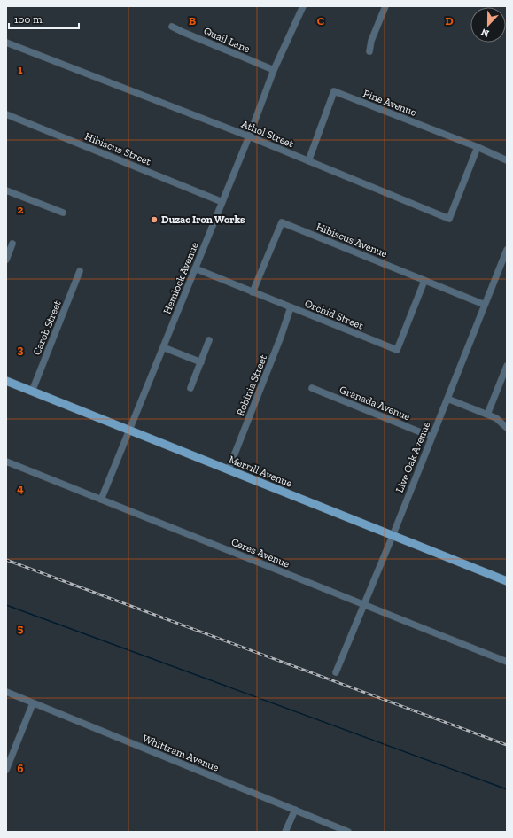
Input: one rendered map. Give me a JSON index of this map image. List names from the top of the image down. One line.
{"streets":{"main road":["Merrill Avenue"],"street":["Quail Lane","Pine Avenue","Athol Street","Hibiscus Street","Hibiscus Avenue","Hemlock Avenue","Orchid Street","Carob Street","Robinia Street","Granada Avenue","Live Oak Avenue","Ceres Avenue","Whittram Avenue"]},"crossings":[["Quail Lane","Hemlock Avenue"],["Pine Avenue","Athol Street"],["Athol Street","Hemlock Avenue"],["Hibiscus Street","Hemlock Avenue"],["Hibiscus Avenue","Orchid Street"],["Hibiscus Avenue","Live Oak Avenue"],["Hemlock Avenue","Orchid Street"],["Hemlock Avenue","Merrill Avenue"],["Hemlock Avenue","Ceres Avenue"],["Orchid Street","Robinia Street"],["Carob Street","Merrill Avenue"],["Robinia Street","Merrill Avenue"],["Granada Avenue","Live Oak Avenue"],["Live Oak Avenue","Merrill Avenue"],["Live Oak Avenue","Ceres Avenue"]],"places":["Duzac Iron Works"],"scale_bar":"100 m","north":"bottom","grid":{"columns":["B","C","D"],"rows":["1","2","3","4","5","6"]}}
